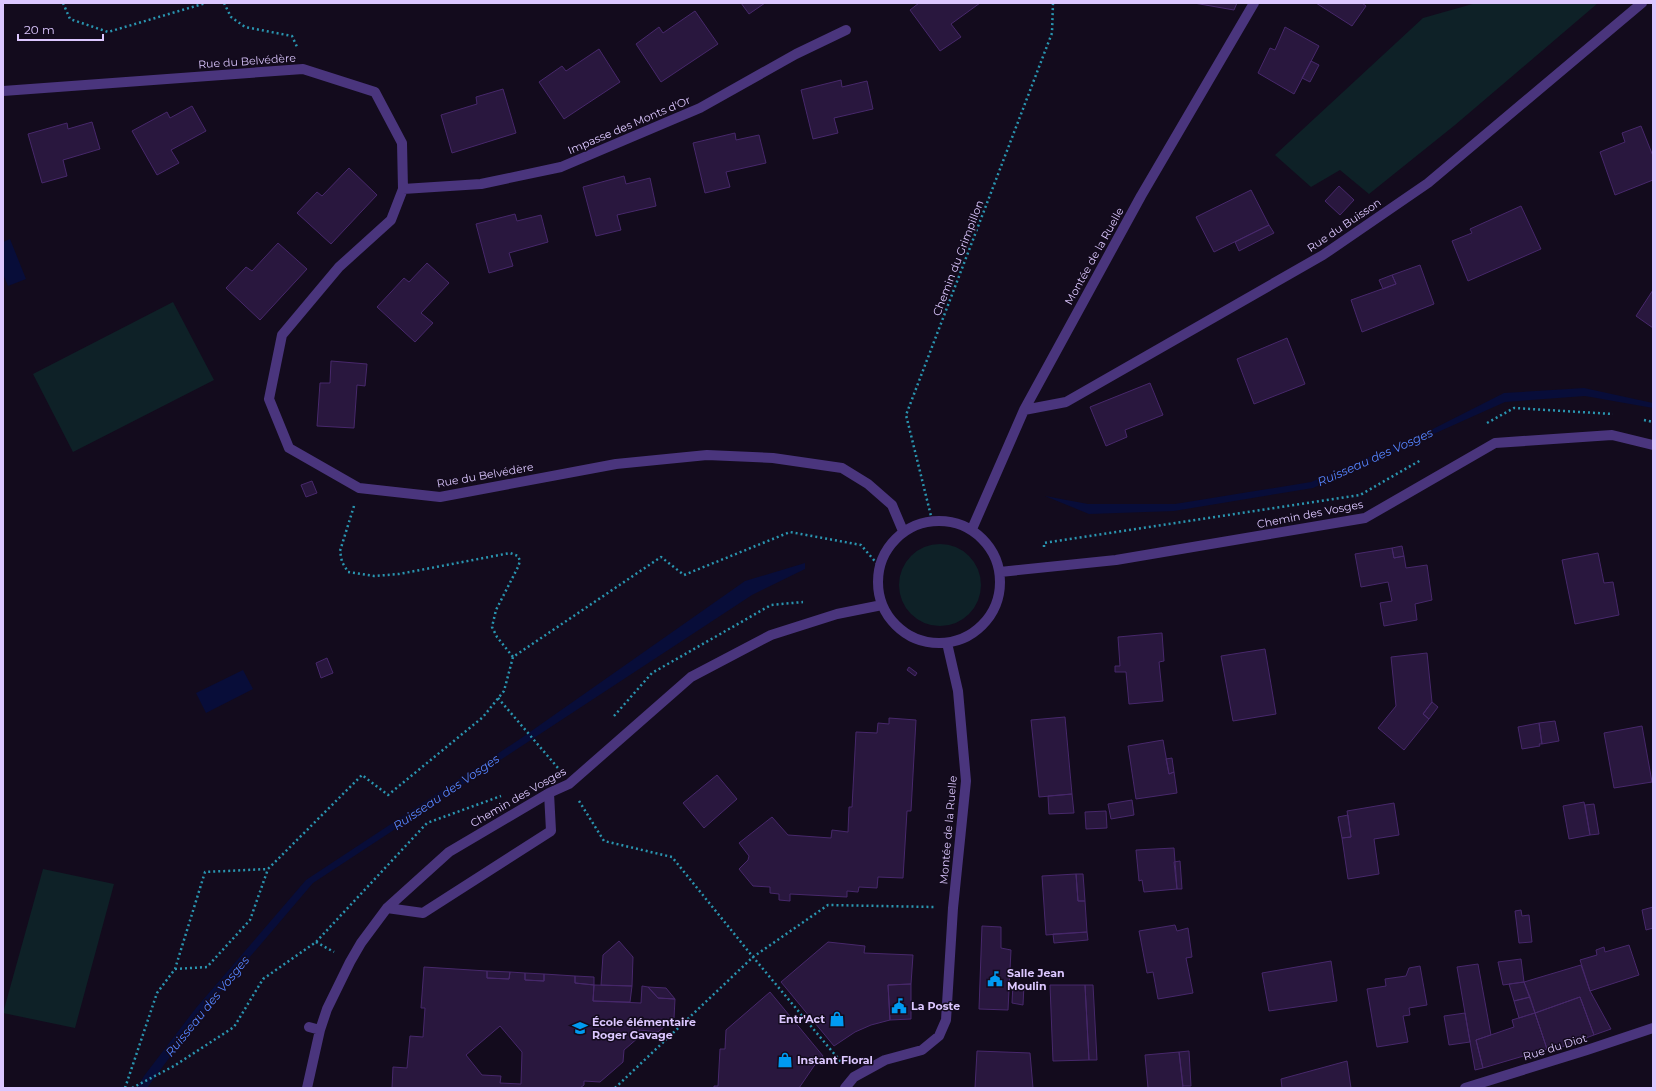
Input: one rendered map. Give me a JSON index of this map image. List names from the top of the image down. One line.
{"streets":{"street":["Rue du Belvédère","Impasse des Monts d'Or","Rue du Buisson","Montée de la Ruelle","Chemin des Vosges","Rue du Diot"],"path":["Chemin du Grimpillon"]},"crossings":[["Rue du Belvédère","Impasse des Monts d'Or"],["Rue du Belvédère","Montée de la Ruelle"],["Rue du Belvédère","Chemin du Grimpillon"],["Rue du Belvédère","Chemin des Vosges"],["Rue du Buisson","Montée de la Ruelle"],["Montée de la Ruelle","Chemin du Grimpillon"],["Montée de la Ruelle","Chemin des Vosges"],["Chemin du Grimpillon","Chemin des Vosges"]],"water":["Ruisseau des Vosges"],"places":{"public building":["Salle Jean Moulin","La Poste"],"shop":["Entr'Act","Instant Floral"],"school or university":["École élémentaire Roger Gavage"]},"scale_bar":"20 m"}
